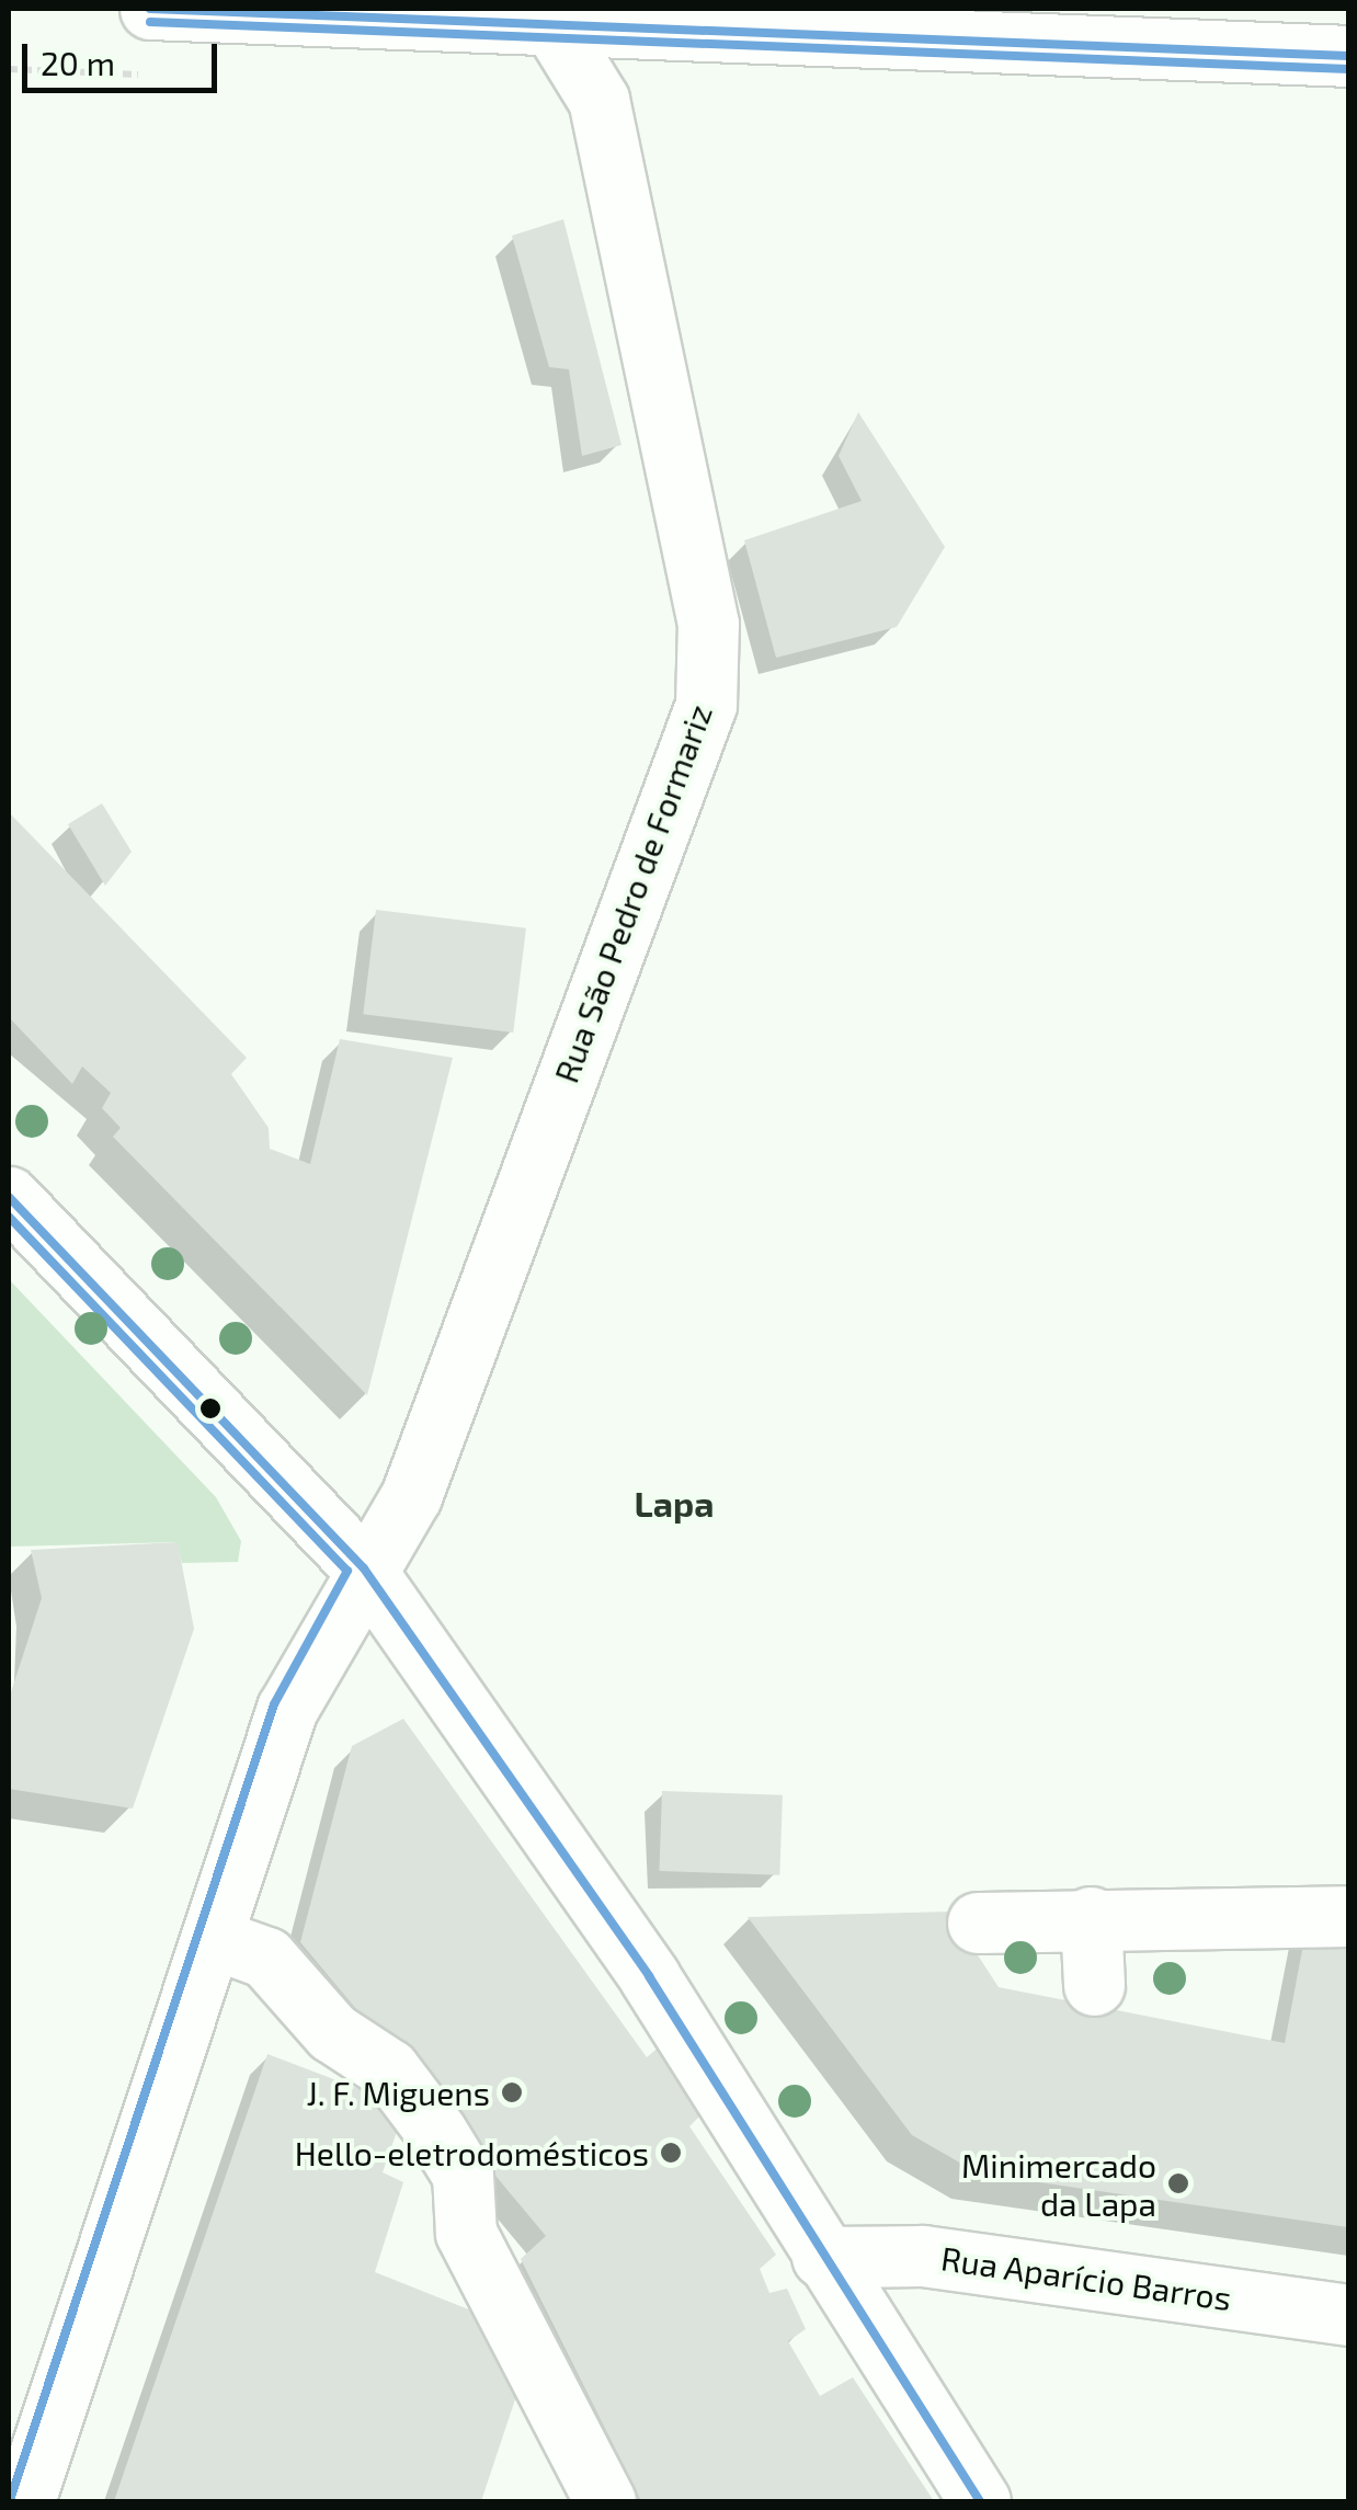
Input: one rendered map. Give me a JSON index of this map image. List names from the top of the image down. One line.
{"streets":{"street":["Rua São Pedro de Formariz","Rua Aparício Barros"]},"districts":["Lapa"],"places":["J. F. Miguens","Hello-eletrodomésticos","Minimercado da Lapa"],"scale_bar":"20 m"}
